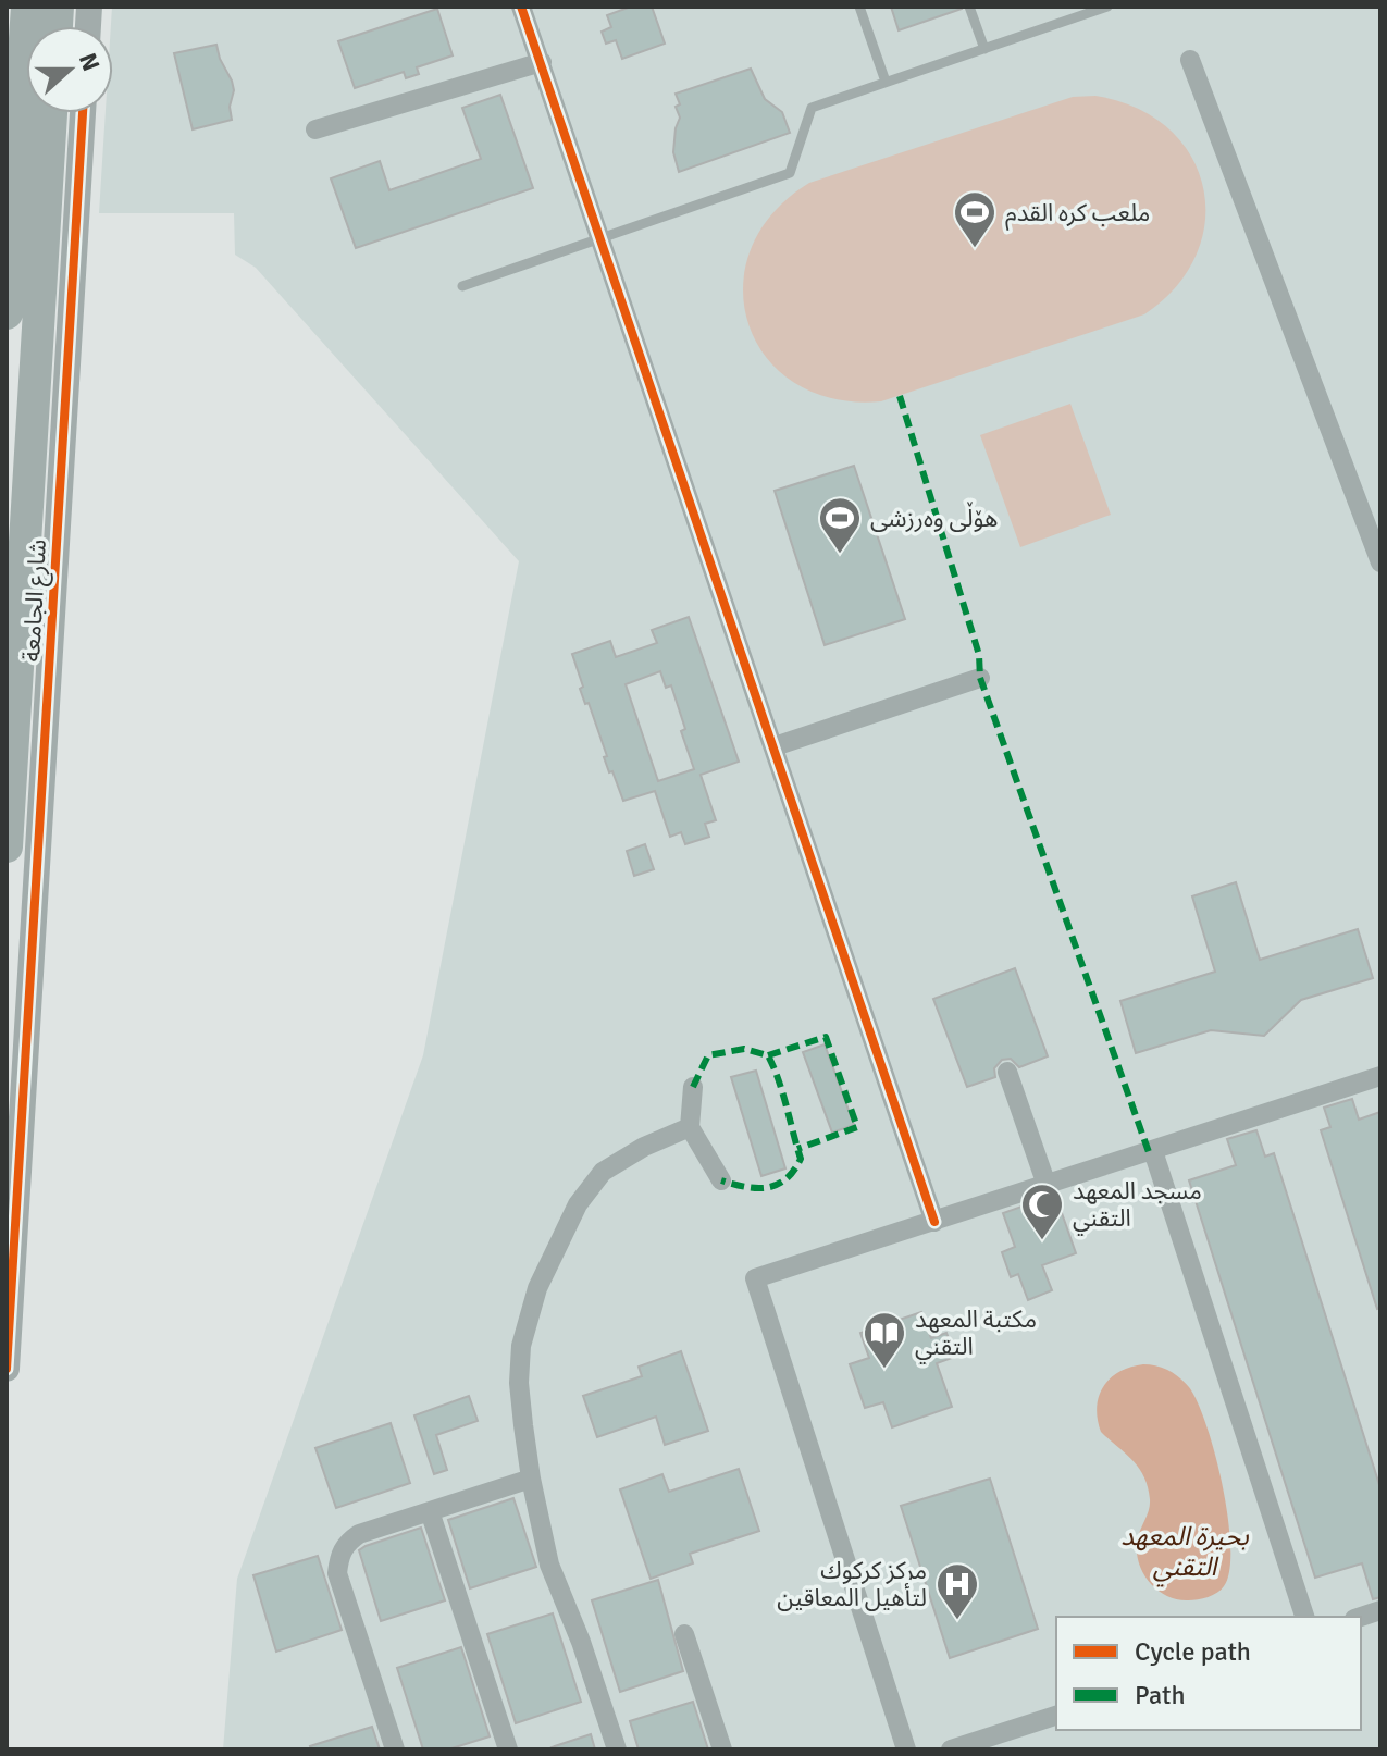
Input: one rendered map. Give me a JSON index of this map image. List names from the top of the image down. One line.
{"streets":{"street":["شارع الجامعة"]},"water":["بحيرة المعهد التقني"],"places":{"sports":["ملعب كره القدم","هۆڵی وەرزشی"],"mosque":["مسجد المعهد التقني"],"library":["مكتبة المعهد التقني"],"hospital":["مركز كركوك لتأهيل المعاقين"]},"legend":["Cycle path","Path"],"north":"right"}
